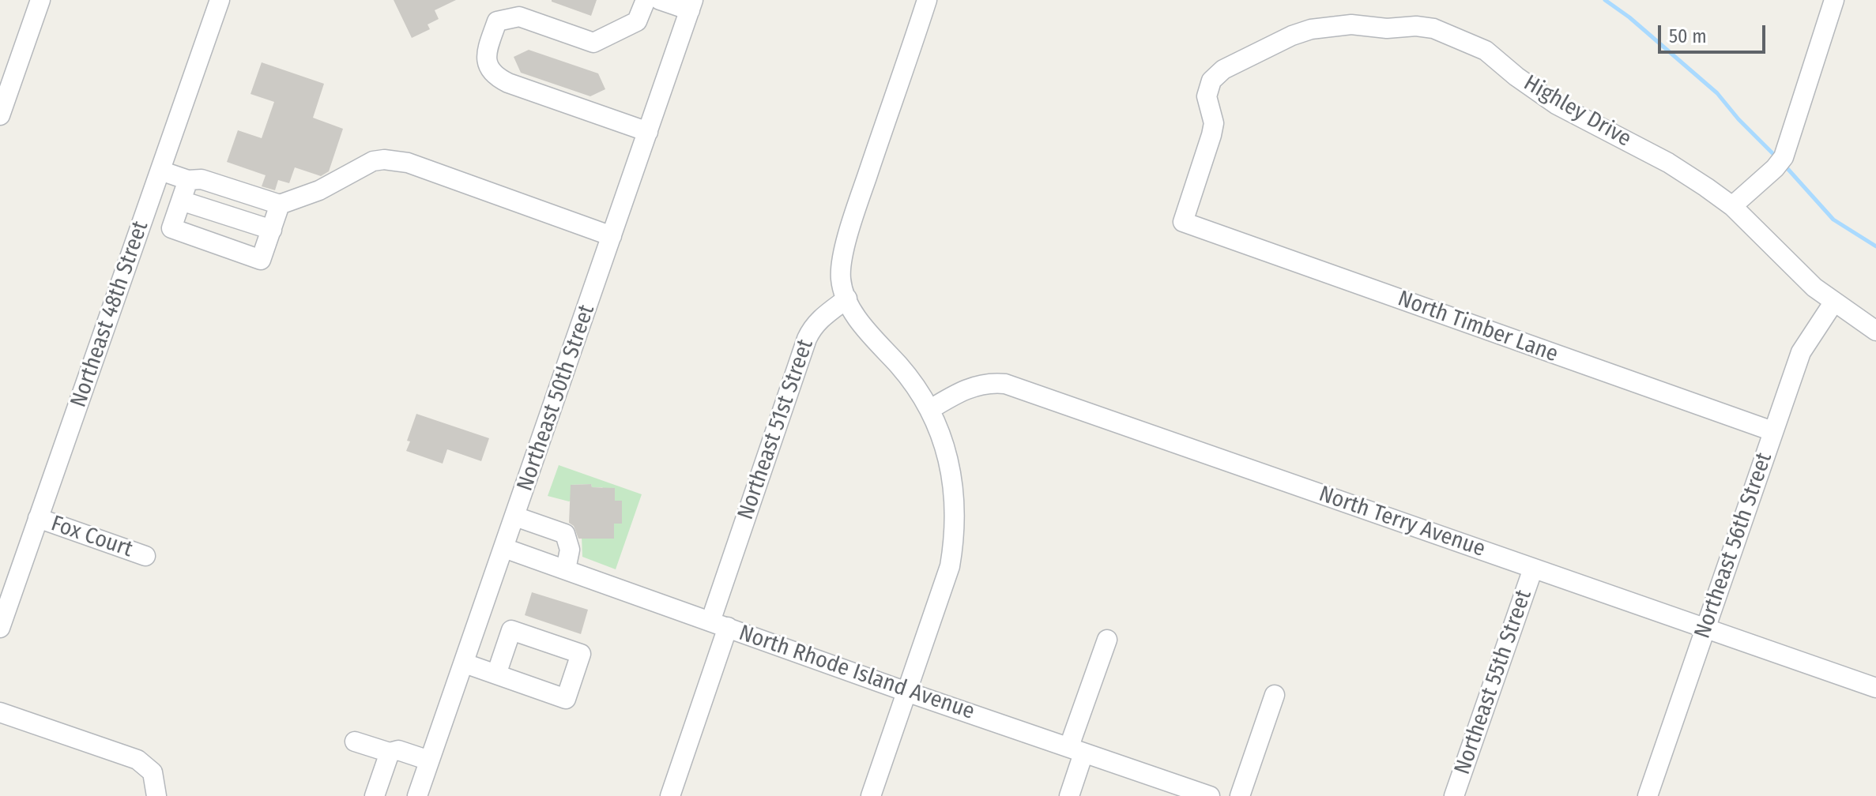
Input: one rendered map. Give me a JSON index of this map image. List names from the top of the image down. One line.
{"streets":{"street":["Highley Drive","Northeast 48th Street","North Timber Lane","Northeast 50th Street","Northeast 51st Street","North Terry Avenue","Fox Court","Northeast 56th Street","North Rhode Island Avenue","Northeast 55th Street"]},"crossings":[["Highley Drive","North Timber Lane"],["Highley Drive","Northeast 56th Street"],["Northeast 48th Street","Fox Court"],["North Timber Lane","Northeast 56th Street"],["Northeast 50th Street","North Rhode Island Avenue"],["Northeast 51st Street","North Rhode Island Avenue"],["North Terry Avenue","Northeast 56th Street"],["North Terry Avenue","Northeast 55th Street"]],"scale_bar":"50 m"}
